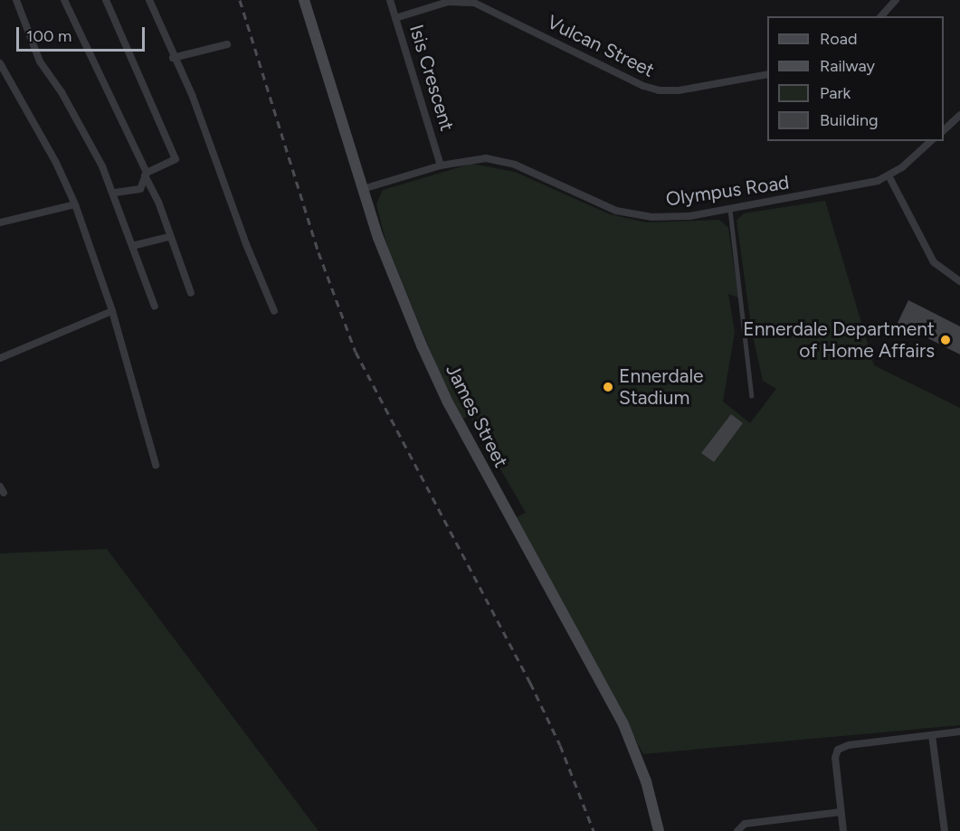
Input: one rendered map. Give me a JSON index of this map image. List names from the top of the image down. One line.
{"streets":{"street":["Vulcan Street","Isis Crescent","Olympus Road","James Street"]},"crossings":[["Vulcan Street","Isis Crescent"],["Isis Crescent","Olympus Road"],["Olympus Road","James Street"]],"places":["Ennerdale Department of Home Affairs","Ennerdale Stadium"],"legend":["Road","Railway","Park","Building"],"scale_bar":"100 m"}
